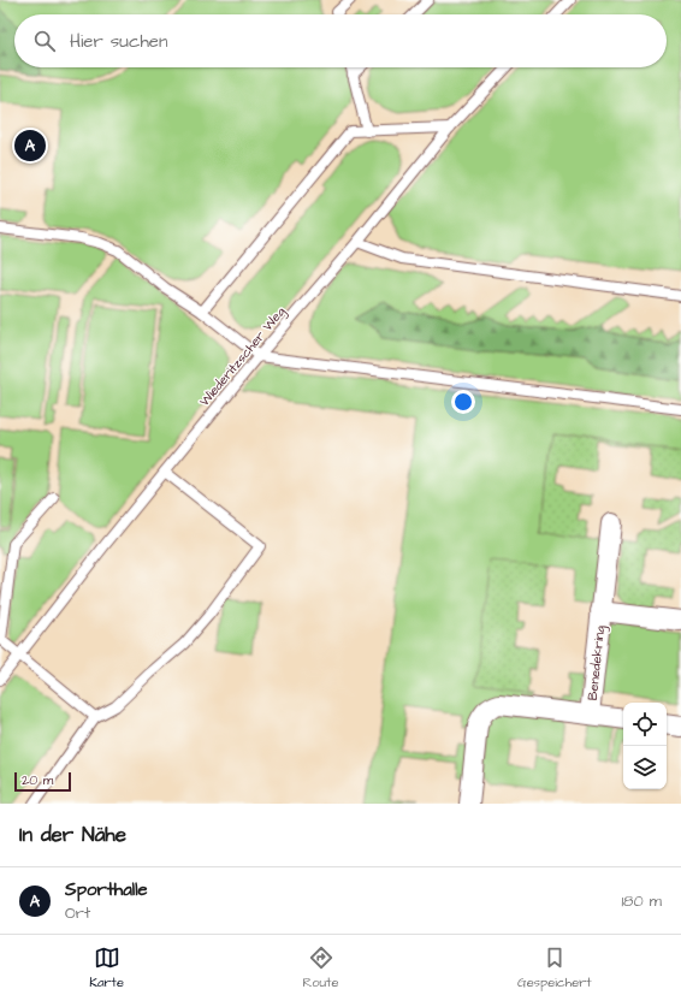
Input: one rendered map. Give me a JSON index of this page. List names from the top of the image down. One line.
{"streets":{"street":["Benedekring"],"lane":["Wiederitzscher Weg"]},"scale_bar":"20 m","page":{"search":"Hier suchen","pins":"A","scale":"20 m","heading":"In der Nähe","list":[{"mark":"A","name":"Sporthalle","note":"Ort","value":"180 m"}],"nav":["Karte","Route","Gespeichert"]}}
